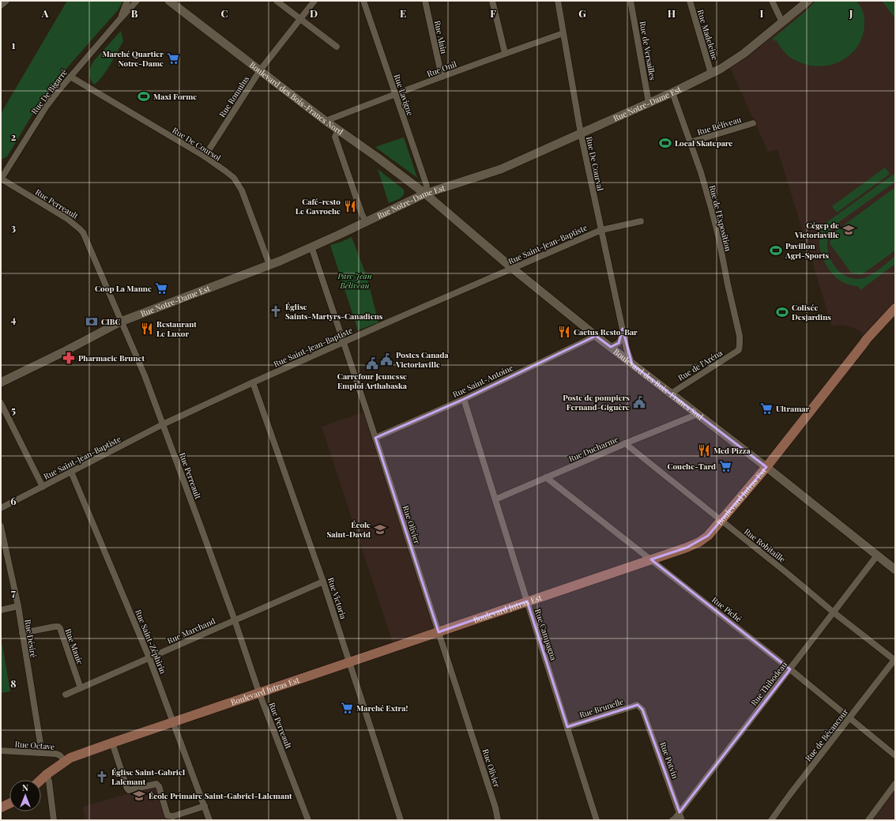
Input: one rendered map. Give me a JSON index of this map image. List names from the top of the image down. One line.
{"streets":{"main road":["Boulevard Jutras Est"],"street":["Rue Madeleine","Rue Alain","Rue de Versailles","Rue Onil","Rue De Bigarré","Rue Lavigne","Rue Romulus","Boulevard des Bois-Francs Nord","Rue Notre-Dame Est","Rue Béliveau","Rue De Coursol","Rue De Courval","Rue Perreault","Rue de l'Exposition","Rue Saint-Jean-Baptiste","Rue de l'Aréna","Rue Saint-Antoine","Boulevard des Bois-Francs Sud","Rue Ducharme","Rue Olivier","Rue Robitaille","Rue Victoria","Rue Piché","Rue Marchand","Rue Campagna","Rue Désiré","Rue Saint-Zéphirin","Rue Manic","Rue Thibodeau","Rue Brunelle","Rue de Bécancour","Rue Octave","Rue Potvin"]},"crossings":[["Rue Madeleine","Rue Notre-Dame Est"],["Rue Alain","Rue Onil"],["Rue de Versailles","Rue Notre-Dame Est"],["Rue Onil","Rue Lavigne"],["Rue Onil","Boulevard des Bois-Francs Nord"],["Rue Onil","Rue De Courval"],["Rue De Bigarré","Rue De Coursol"],["Rue De Bigarré","Rue Perreault"],["Rue Lavigne","Boulevard des Bois-Francs Nord"],["Rue Lavigne","Rue Notre-Dame Est"],["Rue Lavigne","Boulevard des Bois-Francs Sud"],["Rue Romulus","Boulevard des Bois-Francs Nord"],["Rue Romulus","Rue De Coursol"],["Boulevard des Bois-Francs Nord","Rue Notre-Dame Est"],["Boulevard des Bois-Francs Nord","Boulevard des Bois-Francs Sud"],["Rue Notre-Dame Est","Rue De Coursol"],["Rue Notre-Dame Est","Rue De Courval"],["Rue Notre-Dame Est","Rue Perreault"],["Rue Notre-Dame Est","Rue de l'Exposition"],["Rue Notre-Dame Est","Boulevard des Bois-Francs Sud"],["Rue Notre-Dame Est","Rue Olivier"],["Rue Béliveau","Rue de l'Exposition"],["Rue De Courval","Rue Saint-Jean-Baptiste"],["Rue De Courval","Boulevard des Bois-Francs Sud"],["Rue Perreault","Rue Saint-Jean-Baptiste"],["Rue Perreault","Boulevard Jutras Est"],["Rue Perreault","Rue Marchand"],["Rue de l'Exposition","Rue de l'Aréna"],["Rue Saint-Jean-Baptiste","Boulevard des Bois-Francs Sud"],["Rue Saint-Jean-Baptiste","Rue Olivier"],["Rue Saint-Jean-Baptiste","Rue Victoria"],["Rue Saint-Jean-Baptiste","Rue Saint-Zéphirin"],["Rue de l'Aréna","Boulevard des Bois-Francs Sud"],["Rue Saint-Antoine","Boulevard des Bois-Francs Sud"],["Rue Saint-Antoine","Rue Olivier"],["Rue Saint-Antoine","Rue Campagna"],["Boulevard des Bois-Francs Sud","Rue Ducharme"],["Boulevard des Bois-Francs Sud","Boulevard Jutras Est"],["Boulevard des Bois-Francs Sud","Rue Thibodeau"],["Rue Ducharme","Rue Robitaille"],["Rue Ducharme","Rue Piché"],["Rue Ducharme","Rue Campagna"],["Boulevard Jutras Est","Rue Olivier"],["Boulevard Jutras Est","Rue Robitaille"],["Boulevard Jutras Est","Rue Victoria"],["Boulevard Jutras Est","Rue Piché"],["Boulevard Jutras Est","Rue Campagna"],["Boulevard Jutras Est","Rue Saint-Zéphirin"],["Boulevard Jutras Est","Rue Octave"],["Rue Robitaille","Rue Thibodeau"],["Rue Robitaille","Rue de Bécancour"],["Rue Victoria","Rue Marchand"],["Rue Piché","Rue Thibodeau"],["Rue Piché","Rue de Bécancour"],["Rue Marchand","Rue Saint-Zéphirin"],["Rue Marchand","Rue Manic"],["Rue Campagna","Rue Brunelle"],["Rue Désiré","Rue Manic"],["Rue Désiré","Rue Octave"],["Rue Thibodeau","Rue Potvin"],["Rue Brunelle","Rue Potvin"]],"parks":["Parc Jean Béliveau"],"places":{"supermarket":["Marché Quartier Notre-Dame","Coop La Manne","Ultramar","Couche-Tard","Marché Extra!"],"sports":["Maxi Forme","Local Skateparc","Pavillon Agri-Sports","Colisée Desjardins"],"restaurant":["Café-resto Le Gavroche","Restaurant Le Luxor","Cactus Resto-Bar","Med Pizza"],"school or university":["Cégep de Victoriaville","École Saint-David","École Primaire Saint-Gabriel-Lalemant"],"church":["Église Saints-Martyrs-Canadiens","Église Saint-Gabriel Lalemant"],"bank":["CIBC"],"pharmacy":["Pharmacie Brunet"],"public building":["Postes Canada Victoriaville","Carrefour Jeunesse Emploi Arthabaska","Poste de pompiers Fernand-Giguère"]},"north":"top","grid":{"columns":["A","B","C","D","E","F","G","H","I","J"],"rows":["1","2","3","4","5","6","7","8"]}}
